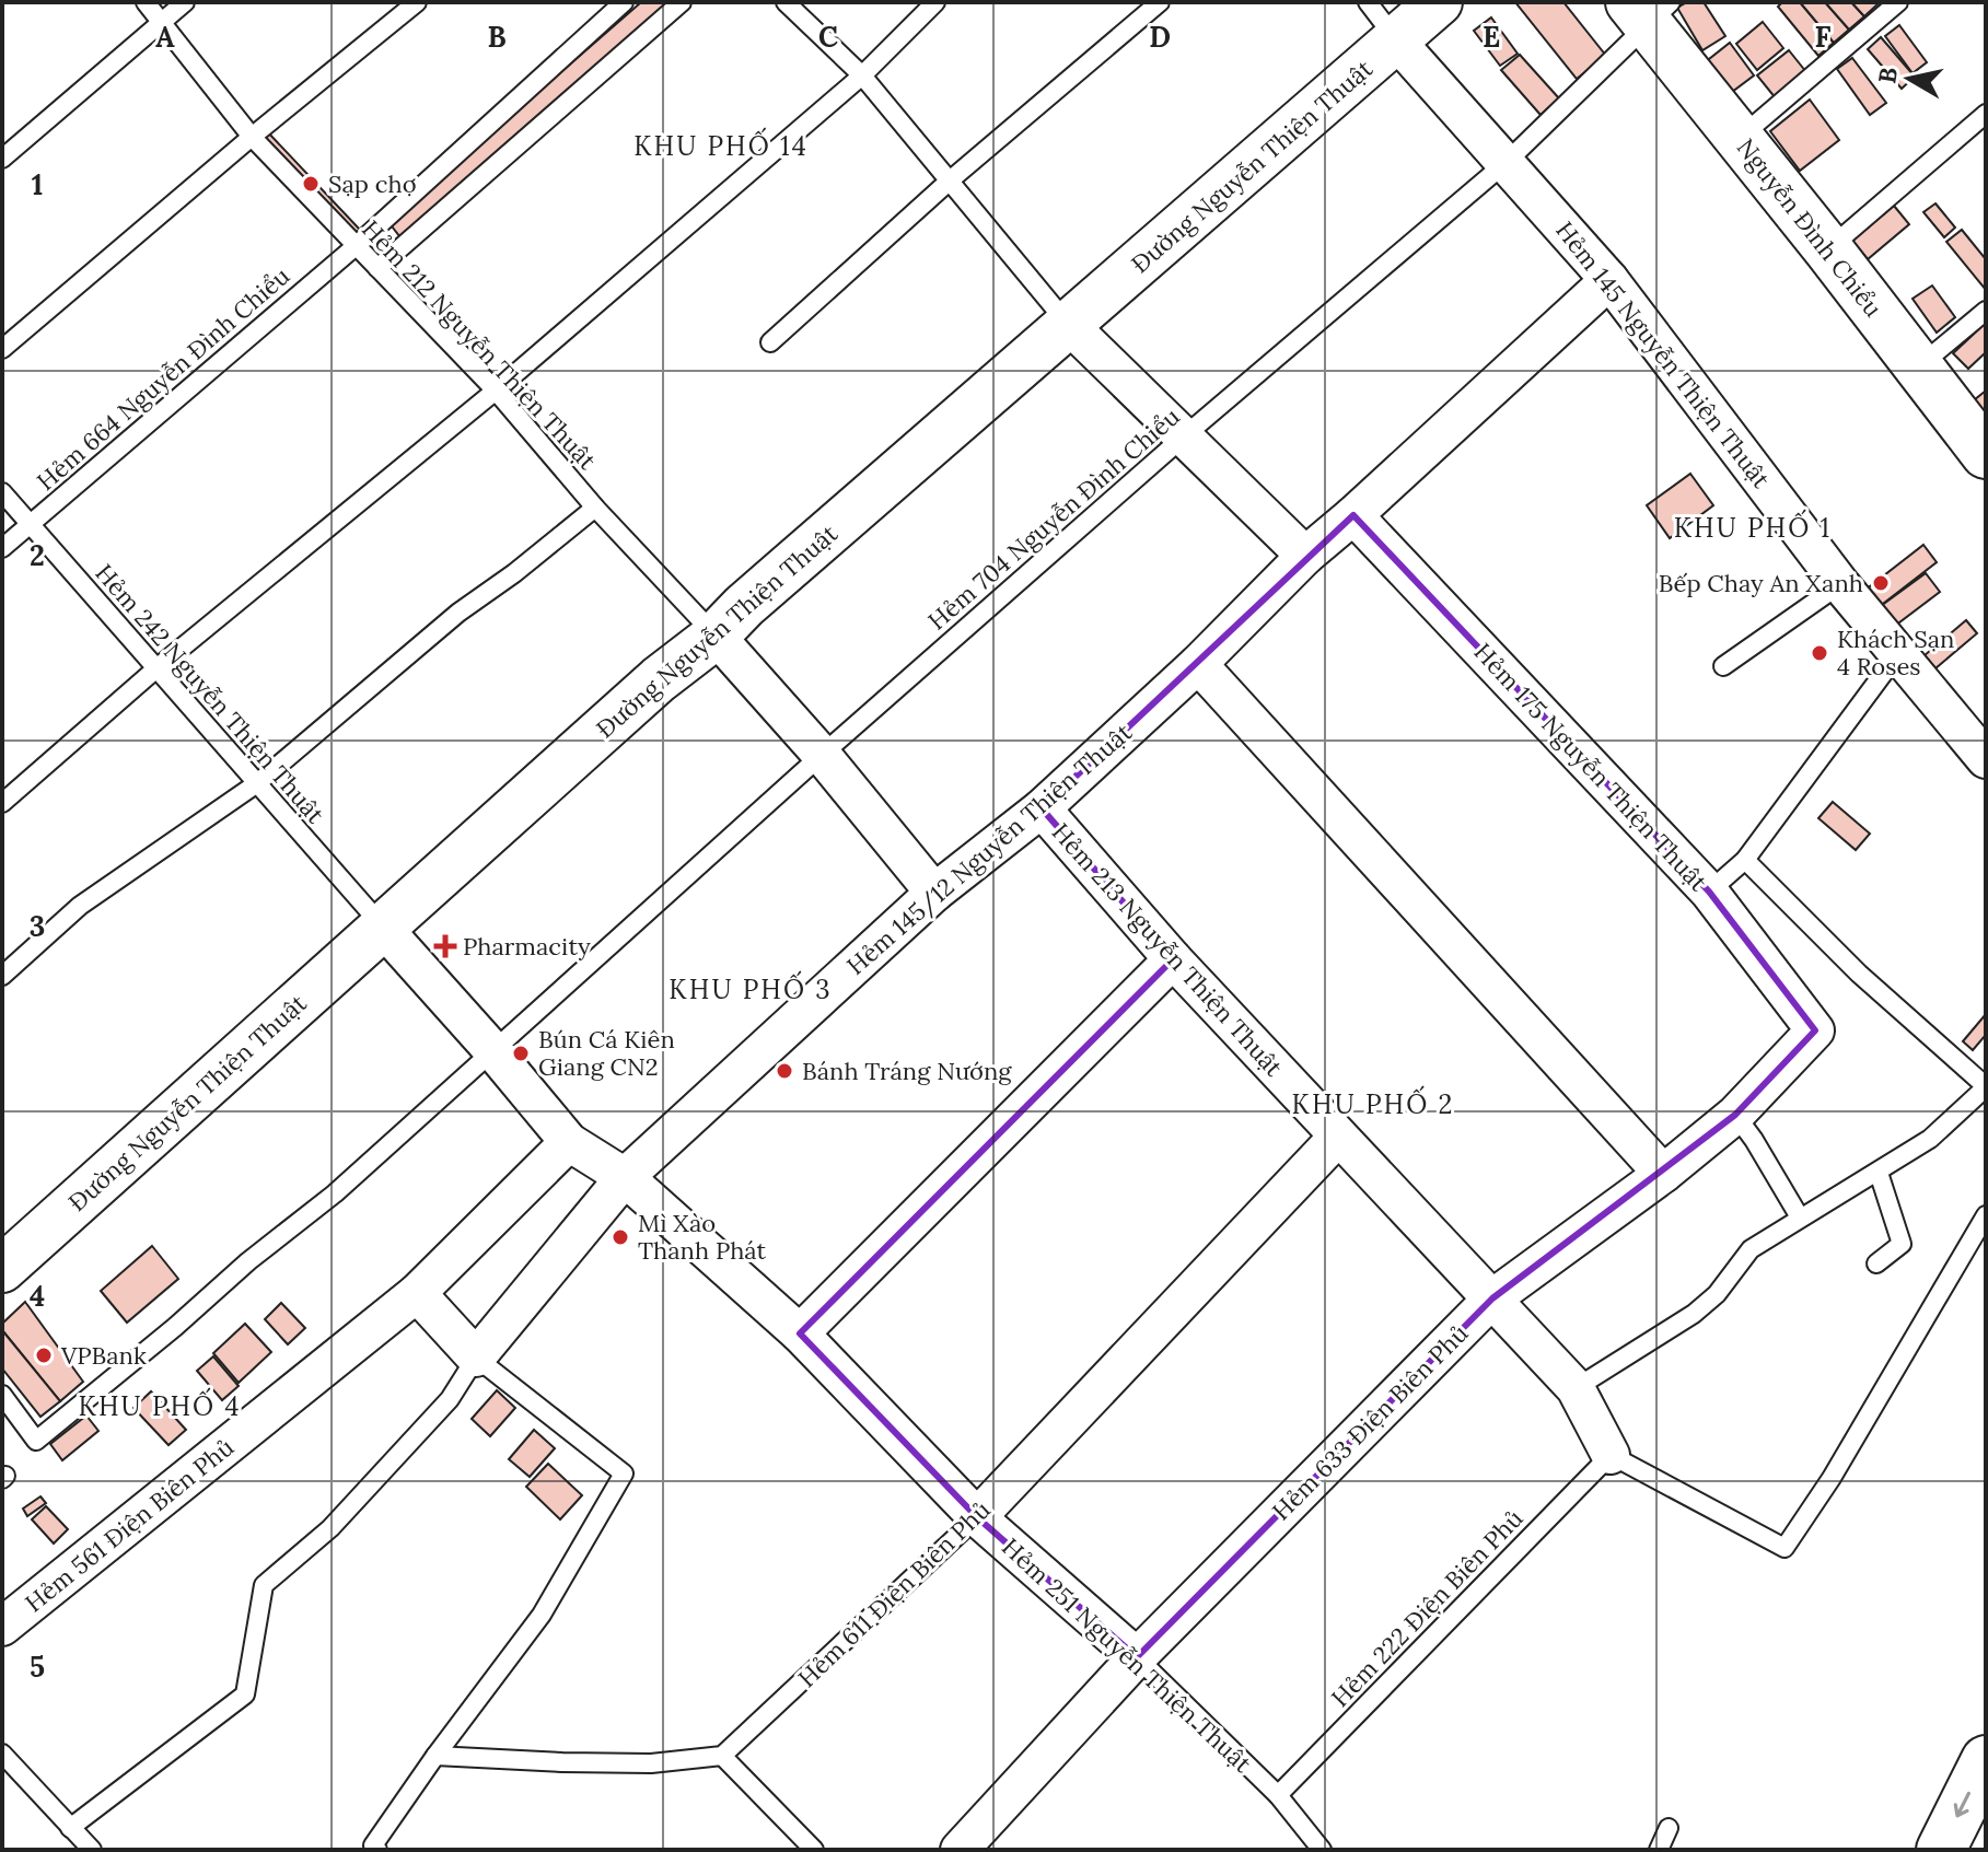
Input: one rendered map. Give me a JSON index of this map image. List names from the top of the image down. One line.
{"streets":{"main road":["Nguyễn Đình Chiểu"],"street":["Đường Nguyễn Thiện Thuật","Hẻm 145 Nguyễn Thiện Thuật","Hẻm 175 Nguyễn Thiện Thuật","Hẻm 145/12 Nguyễn Thiện Thuật","Hẻm 213 Nguyễn Thiện Thuật","Hẻm 633 Ðiện Biên Phủ","Hẻm 561 Ðiện Biên Phủ","Hẻm 611 Ðiện Biên Phủ","Hẻm 251 Nguyễn Thiện Thuật"],"lane":["Hẻm 212 Nguyễn Thiện Thuật","Hẻm 664 Nguyễn Ðình Chiểu","Hẻm 704 Nguyễn Đình Chiểu","Hẻm 242 Nguyễn Thiện Thuật","Hẻm 222 Ðiện Biên Phủ"]},"crossings":[["Đường Nguyễn Thiện Thuật","Hẻm 212 Nguyễn Thiện Thuật"],["Đường Nguyễn Thiện Thuật","Hẻm 145 Nguyễn Thiện Thuật"],["Đường Nguyễn Thiện Thuật","Hẻm 242 Nguyễn Thiện Thuật"],["Đường Nguyễn Thiện Thuật","Hẻm 251 Nguyễn Thiện Thuật"],["Nguyễn Đình Chiểu","Hẻm 704 Nguyễn Đình Chiểu"],["Hẻm 212 Nguyễn Thiện Thuật","Hẻm 664 Nguyễn Ðình Chiểu"],["Hẻm 145 Nguyễn Thiện Thuật","Hẻm 704 Nguyễn Đình Chiểu"],["Hẻm 145 Nguyễn Thiện Thuật","Hẻm 145/12 Nguyễn Thiện Thuật"],["Hẻm 664 Nguyễn Ðình Chiểu","Hẻm 242 Nguyễn Thiện Thuật"],["Hẻm 704 Nguyễn Đình Chiểu","Hẻm 251 Nguyễn Thiện Thuật"],["Hẻm 242 Nguyễn Thiện Thuật","Hẻm 251 Nguyễn Thiện Thuật"],["Hẻm 175 Nguyễn Thiện Thuật","Hẻm 145/12 Nguyễn Thiện Thuật"],["Hẻm 175 Nguyễn Thiện Thuật","Hẻm 633 Ðiện Biên Phủ"],["Hẻm 145/12 Nguyễn Thiện Thuật","Hẻm 213 Nguyễn Thiện Thuật"],["Hẻm 145/12 Nguyễn Thiện Thuật","Hẻm 251 Nguyễn Thiện Thuật"],["Hẻm 213 Nguyễn Thiện Thuật","Hẻm 633 Ðiện Biên Phủ"],["Hẻm 213 Nguyễn Thiện Thuật","Hẻm 611 Ðiện Biên Phủ"],["Hẻm 213 Nguyễn Thiện Thuật","Hẻm 222 Ðiện Biên Phủ"],["Hẻm 633 Ðiện Biên Phủ","Hẻm 251 Nguyễn Thiện Thuật"],["Hẻm 561 Ðiện Biên Phủ","Hẻm 251 Nguyễn Thiện Thuật"],["Hẻm 611 Ðiện Biên Phủ","Hẻm 251 Nguyễn Thiện Thuật"],["Hẻm 222 Ðiện Biên Phủ","Hẻm 251 Nguyễn Thiện Thuật"]],"districts":["KHU PHỐ 14","KHU PHỐ 1","KHU PHỐ 3","KHU PHỐ 2","KHU PHỐ 4"],"places":{"other":["Sạp chợ","Bếp Chay An Xanh","Khách Sạn 4 Roses","Bún Cá Kiên Giang CN2","Bánh Tráng Nướng","Mì Xào Thanh Phát","VPBank"],"health":["Pharmacity"]},"north":"left","grid":{"columns":["A","B","C","D","E","F"],"rows":["1","2","3","4","5"]}}
